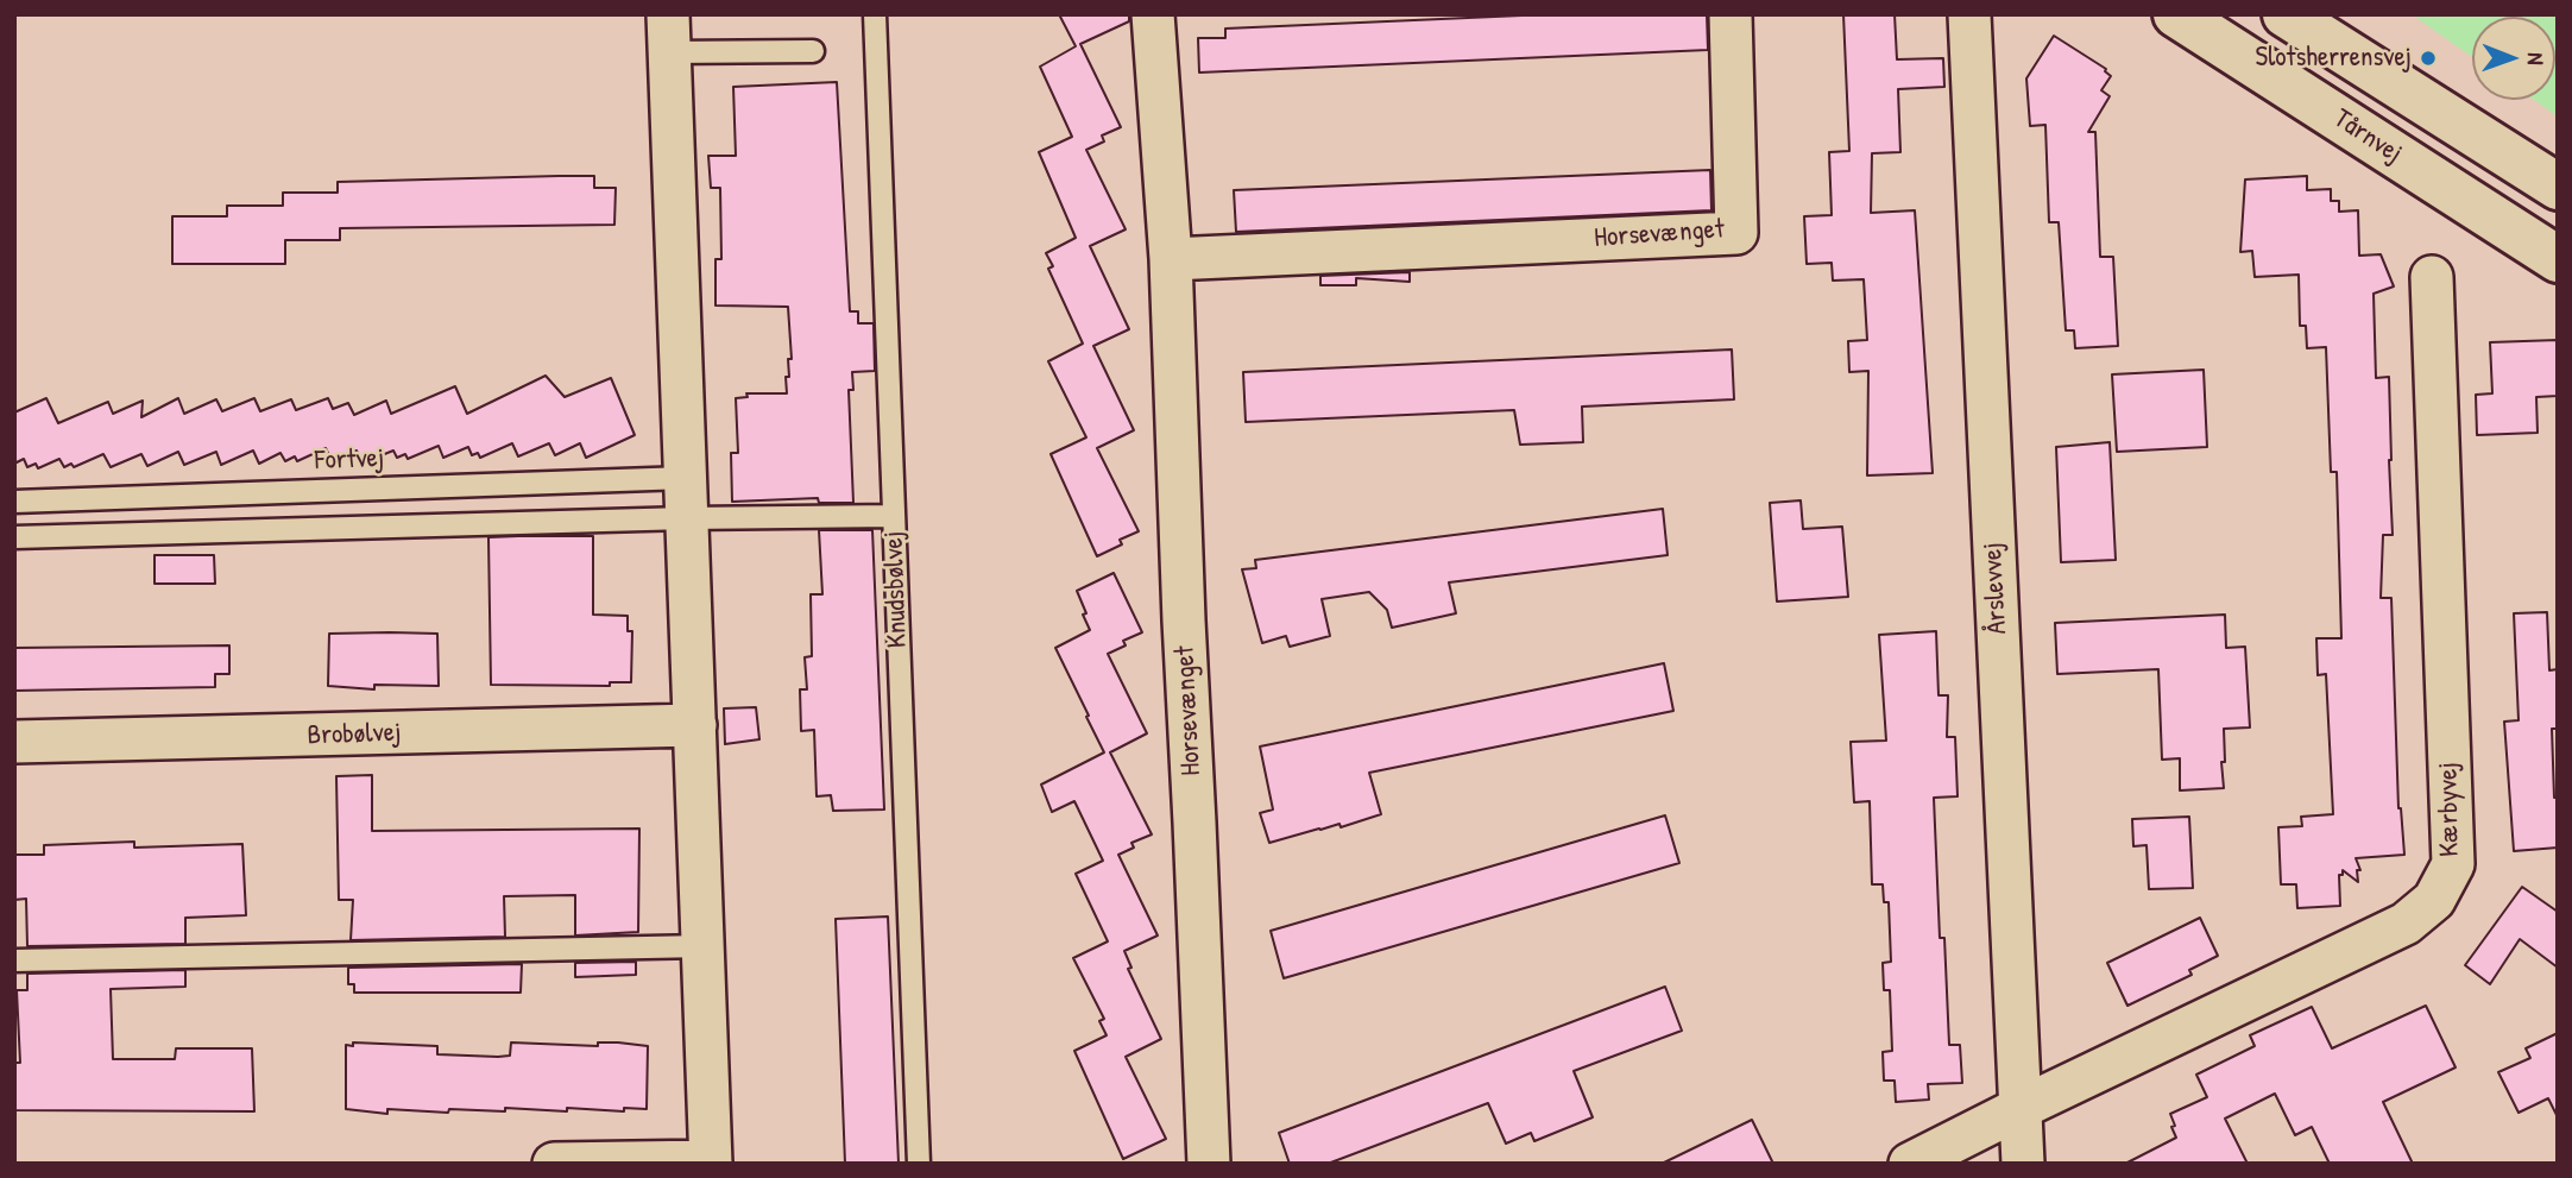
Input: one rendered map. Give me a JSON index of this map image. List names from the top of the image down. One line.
{"streets":{"street":["Tårnvej","Horsevænget","Årslevvej","Brobølvej","Kærbyvej"],"lane":["Fortvej","Knudsbølvej"]},"crossings":[["Årslevvej","Kærbyvej"]],"places":["Slotsherrensvej"],"north":"right"}
